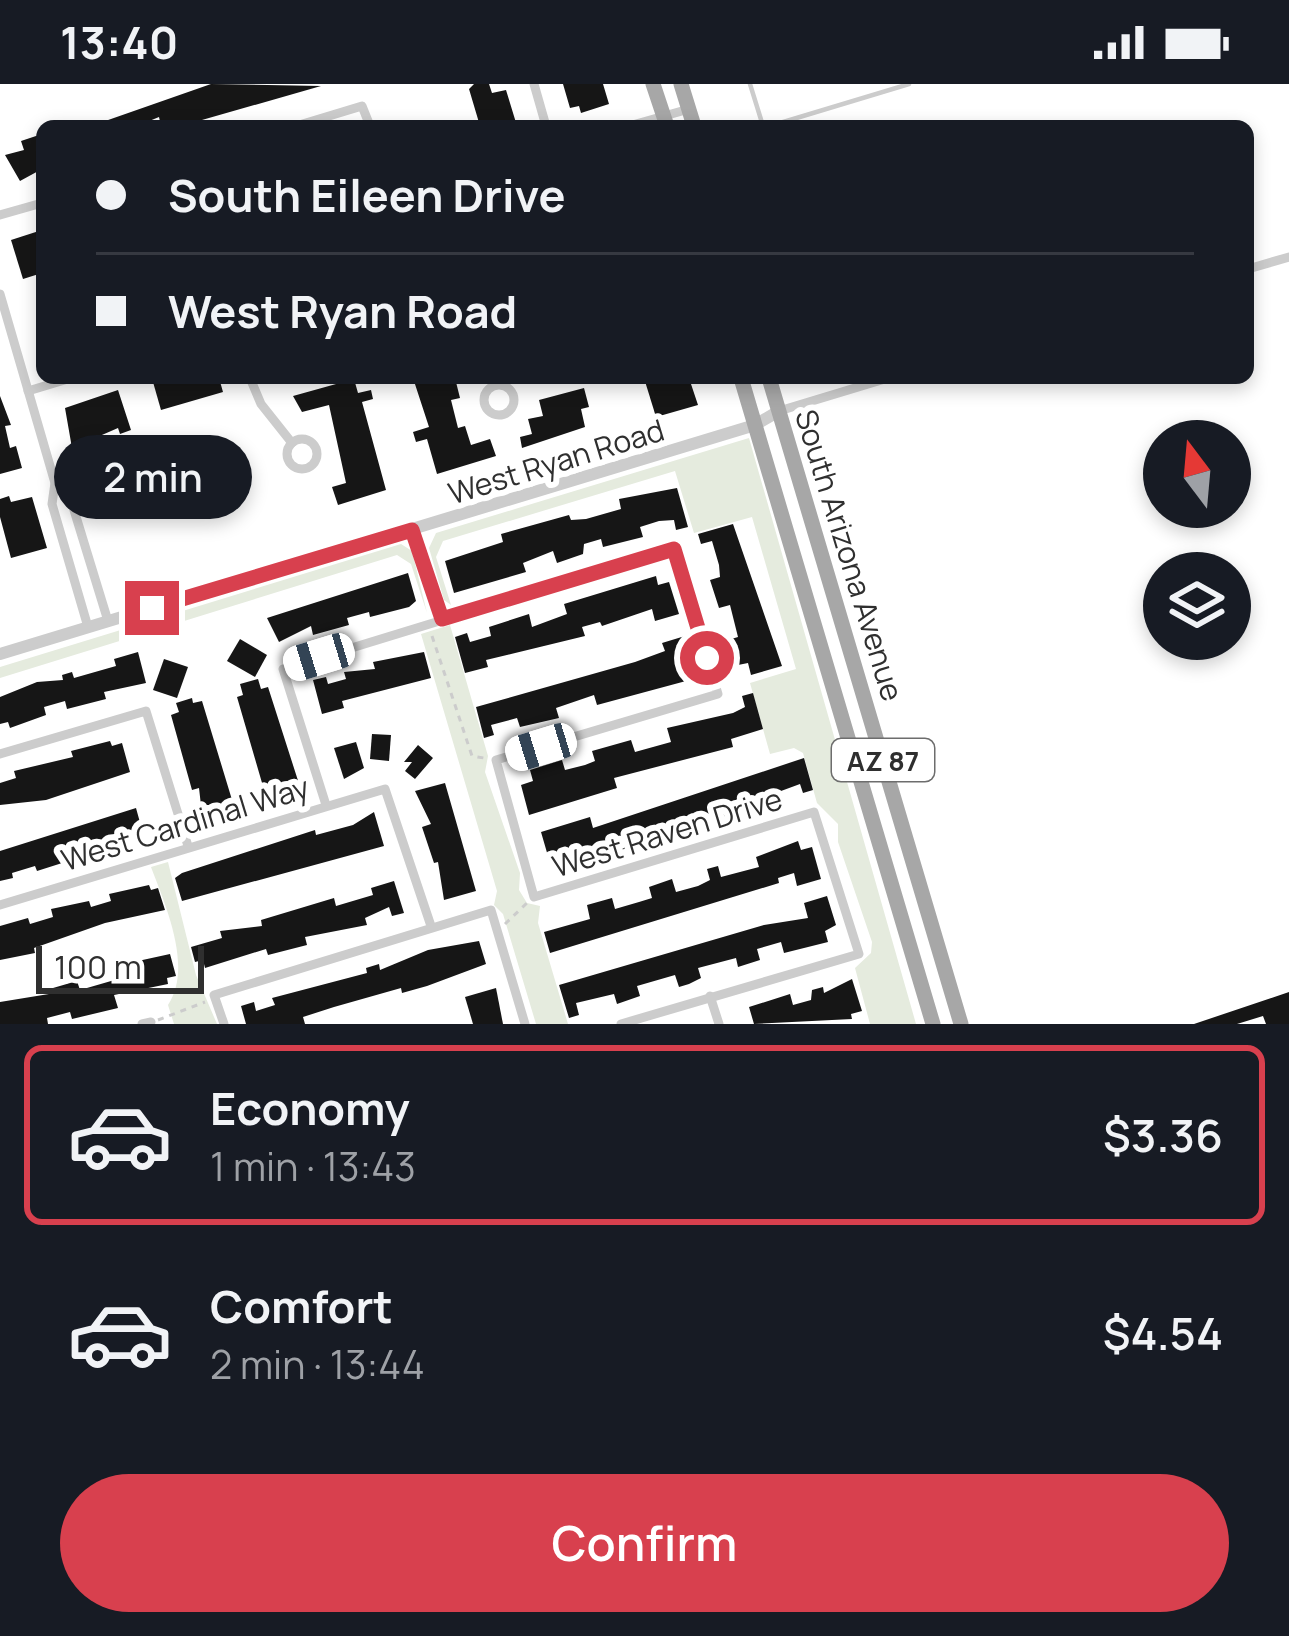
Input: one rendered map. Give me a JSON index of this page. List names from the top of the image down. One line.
{"streets":{"main road":["South Arizona Avenue","AZ 87"],"street":["West Ryan Road","West Cardinal Way","West Raven Drive"]},"crossings":[["West Ryan Road","South Arizona Avenue"]],"scale_bar":"100 m","north":"top","page":{"status":"13:40","banner":["South Eileen Drive","West Ryan Road"],"bubble":"2 min","scale":"100 m","list":[{"name":"Economy","note":"1 min · 13:43","value":"$3.36"},{"name":"Comfort","note":"2 min · 13:44","value":"$4.54"}],"buttons":"Confirm"}}
